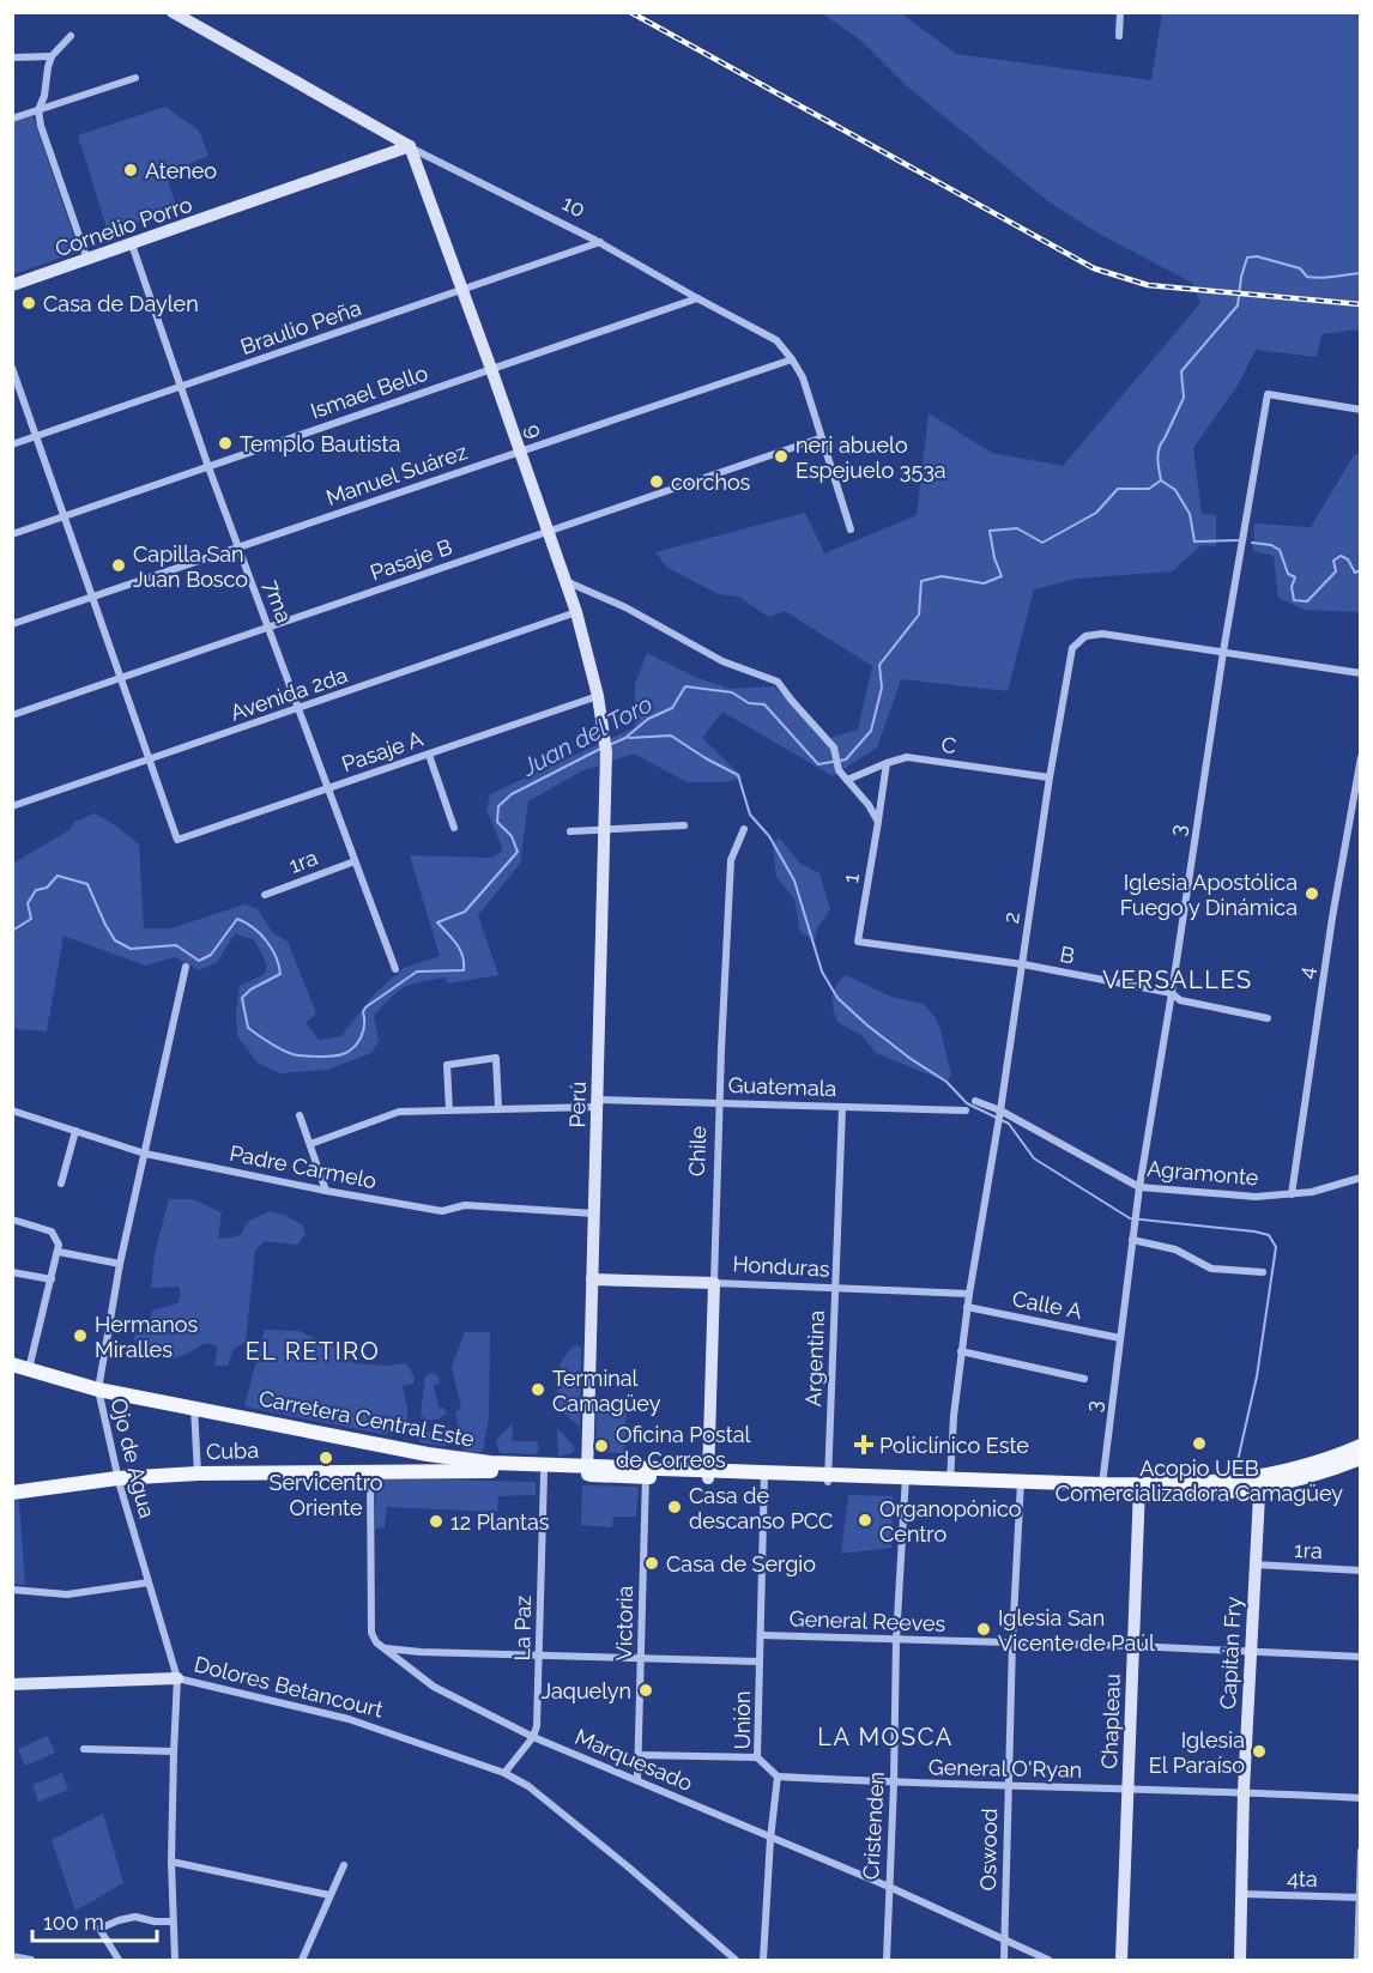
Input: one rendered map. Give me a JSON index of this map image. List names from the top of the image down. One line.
{"streets":{"main road":["Carretera Central Este","Cuba"],"street":["10","Cornelio Porro","Braulio Peña","Ismael Bello","9","Manuel Suárez","Pasaje B","7ma","Avenida 2da","C","Pasaje A","3","1ra","1","2","B","4","Guatemala","Perú","Chile","Padre Carmelo","Agramonte","Honduras","Calle A","Argentina","Ojo de Agua","General Reeves","Victoria","La Paz","Capitán Fry","Dolores Betancourt","Unión","Chapleau","Marquesado","General O'Ryan","Cristenden","Oswood","4ta"]},"crossings":[["10","Cornelio Porro"],["10","Braulio Peña"],["10","Ismael Bello"],["10","9"],["10","Manuel Suárez"],["10","Pasaje B"],["Cornelio Porro","9"],["Cornelio Porro","7ma"],["Braulio Peña","9"],["Braulio Peña","7ma"],["Ismael Bello","9"],["Ismael Bello","7ma"],["9","Manuel Suárez"],["9","Pasaje B"],["9","Avenida 2da"],["9","Pasaje A"],["9","Perú"],["Manuel Suárez","7ma"],["Pasaje B","7ma"],["7ma","Avenida 2da"],["7ma","Pasaje A"],["7ma","1ra"],["Avenida 2da","Pasaje A"],["C","1"],["C","2"],["3","2"],["3","B"],["3","Agramonte"],["3","Calle A"],["3","Carretera Central Este"],["1ra","Capitán Fry"],["1","B"],["2","B"],["2","Agramonte"],["2","Honduras"],["2","Calle A"],["2","Carretera Central Este"],["4","Agramonte"],["Guatemala","Perú"],["Guatemala","Chile"],["Guatemala","Argentina"],["Perú","Padre Carmelo"],["Perú","Honduras"],["Perú","Carretera Central Este"],["Chile","Honduras"],["Chile","Carretera Central Este"],["Padre Carmelo","Ojo de Agua"],["Honduras","Argentina"],["Argentina","Carretera Central Este"],["Carretera Central Este","Cuba"],["Carretera Central Este","Ojo de Agua"],["Carretera Central Este","Victoria"],["Carretera Central Este","La Paz"],["Carretera Central Este","Capitán Fry"],["Carretera Central Este","Unión"],["Carretera Central Este","Chapleau"],["Carretera Central Este","Cristenden"],["Carretera Central Este","Oswood"],["Cuba","Ojo de Agua"],["Cuba","Marquesado"],["Ojo de Agua","Dolores Betancourt"],["General Reeves","Capitán Fry"],["General Reeves","Unión"],["General Reeves","Chapleau"],["General Reeves","Cristenden"],["General Reeves","Oswood"],["Victoria","Marquesado"],["La Paz","Marquesado"],["Capitán Fry","General O'Ryan"],["Capitán Fry","4ta"],["Unión","General O'Ryan"],["Chapleau","General O'Ryan"],["Marquesado","Cristenden"],["Marquesado","Oswood"],["General O'Ryan","Cristenden"],["General O'Ryan","Oswood"]],"districts":["VERSALLES","EL RETIRO","LA MOSCA"],"water":["Juan del Toro"],"places":{"other":["Ateneo","Casa de Daylen","Templo Bautista","neri abuelo Espejuelo 353a","corchos","Capilla San Juan Bosco","Iglesia Apostólica Fuego y Dinámica","Hermanos Miralles","Terminal Camagüey","Acopio UEB Comercializadora Camagüey","Oficina Postal de Correos","Servicentro Oriente","Casa de descanso PCC","Organopónico Centro","12 Plantas","Casa de Sergio","Iglesia San Vicente de Paúl","Jaquelyn","Iglesia El Paraíso"],"health":["Policlínico Este"]},"scale_bar":"100 m"}
